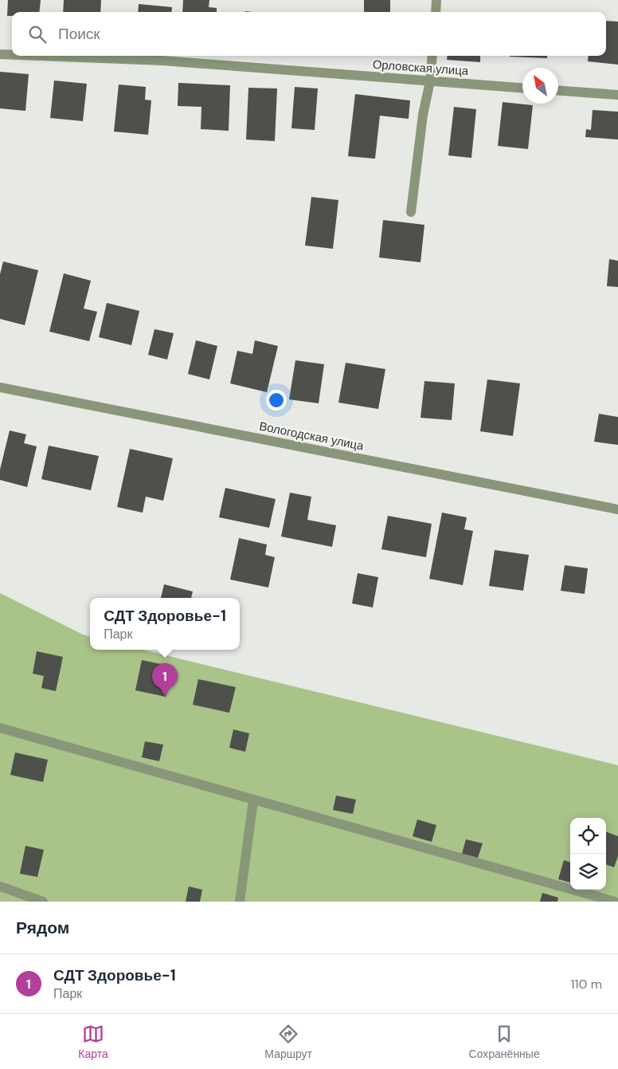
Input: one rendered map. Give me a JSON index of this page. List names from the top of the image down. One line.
{"streets":{"street":["Орловская улица","Вологодская улица"]},"north":"top left","page":{"search":"Поиск","popup":["СДТ Здоровье-1","Парк"],"pins":"1","heading":"Рядом","list":[{"mark":"1","name":"СДТ Здоровье-1","note":"Парк","value":"110 m"}],"nav":["Карта","Маршрут","Сохранённые"]}}
